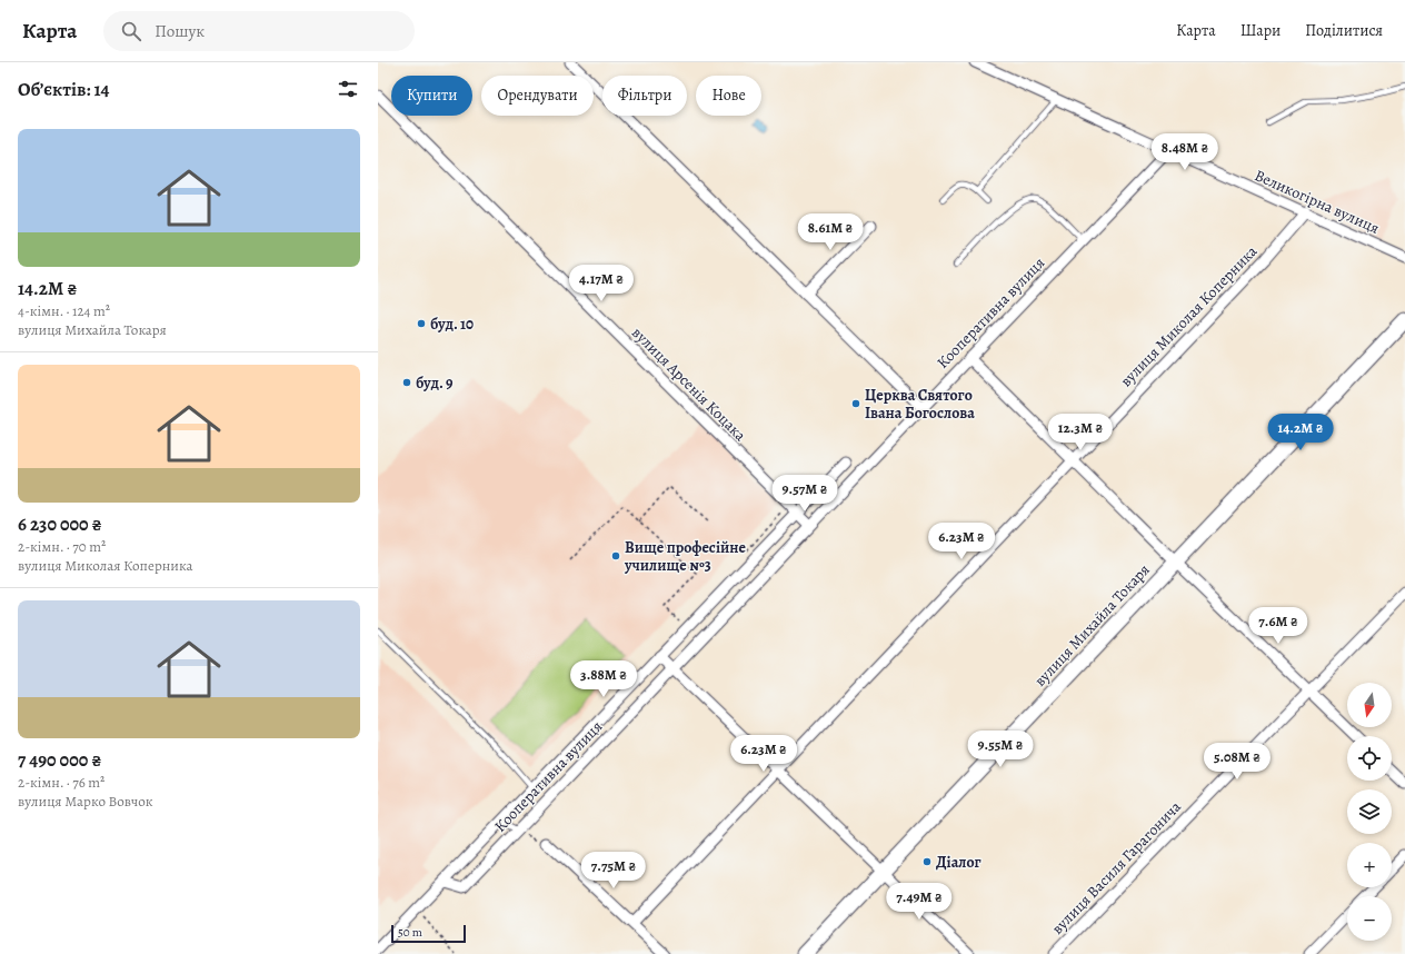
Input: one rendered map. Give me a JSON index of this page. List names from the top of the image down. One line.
{"streets":{"street":["Великогірна вулиця","Кооперативна вулиця","вулиця Миколая Коперника","вулиця Арсенія Коцака","вулиця Михайла Токаря","вулиця Василя Гарагонича"]},"crossings":[["Великогірна вулиця","Кооперативна вулиця"],["Великогірна вулиця","вулиця Миколая Коперника"],["Кооперативна вулиця","вулиця Арсенія Коцака"]],"places":["буд. 10","буд. 9","Церква Святого Івана Богослова","Вище професійне училище №3","Діалог"],"scale_bar":"50 m","north":"bottom","page":{"header":"Карта","search":"Пошук","nav":["Карта","Шари","Поділитися"],"heading":"Об’єктів: 14","chip":["Купити","Орендувати","Фільтри","Нове"],"list":[{"name":"14.2M ₴","note":"4-кімн. · 124 m² · вулиця Михайла Токаря"},{"name":"6 230 000 ₴","note":"2-кімн. · 70 m² · вулиця Миколая Коперника"},{"name":"7 490 000 ₴","note":"2-кімн. · 76 m² · вулиця Марко Вовчок"}],"price":["8.48M ₴","8.61M ₴","4.17M ₴","12.3M ₴","14.2M ₴","9.57M ₴","6.23M ₴","7.6M ₴","3.88M ₴","9.55M ₴","6.23M ₴","5.08M ₴","7.75M ₴","7.49M ₴"],"map_buttons":["+","−"],"scale":"50 m"}}
